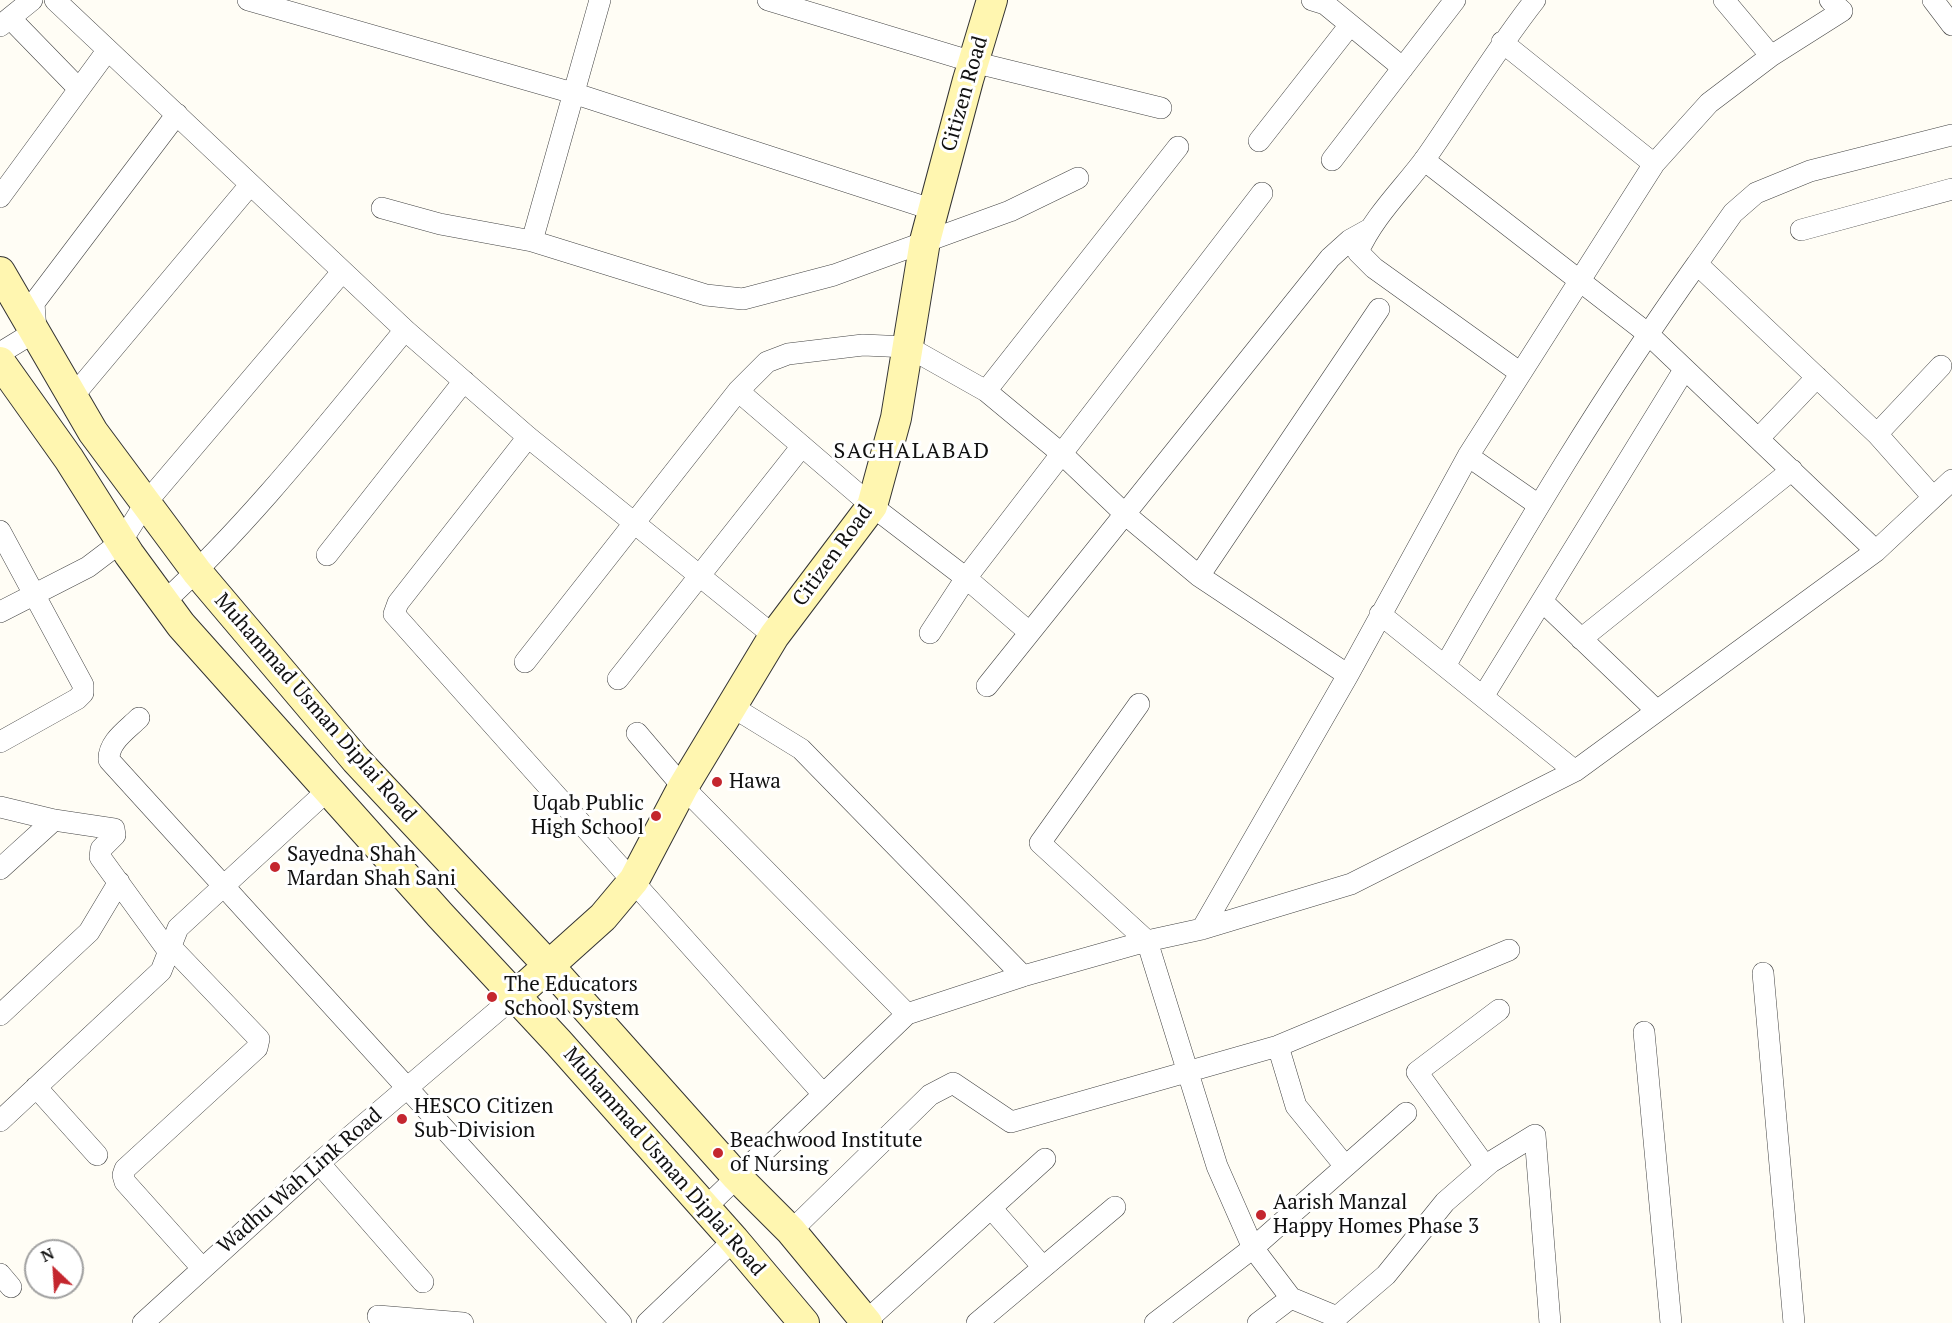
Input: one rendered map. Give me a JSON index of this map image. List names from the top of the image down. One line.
{"streets":{"street":["Citizen Road","Muhammad Usman Diplai Road","Wadhu Wah Link Road"]},"crossings":[["Citizen Road","Muhammad Usman Diplai Road"],["Citizen Road","Wadhu Wah Link Road"],["Muhammad Usman Diplai Road","Wadhu Wah Link Road"]],"districts":["SACHALABAD"],"places":["Hawa","Uqab Public High School","Sayedna Shah Mardan Shah Sani","The Educators School System","HESCO Citizen Sub-Division","Beachwood Institute of Nursing","Aarish Manzal Happy Homes Phase 3"],"north":"top left"}
